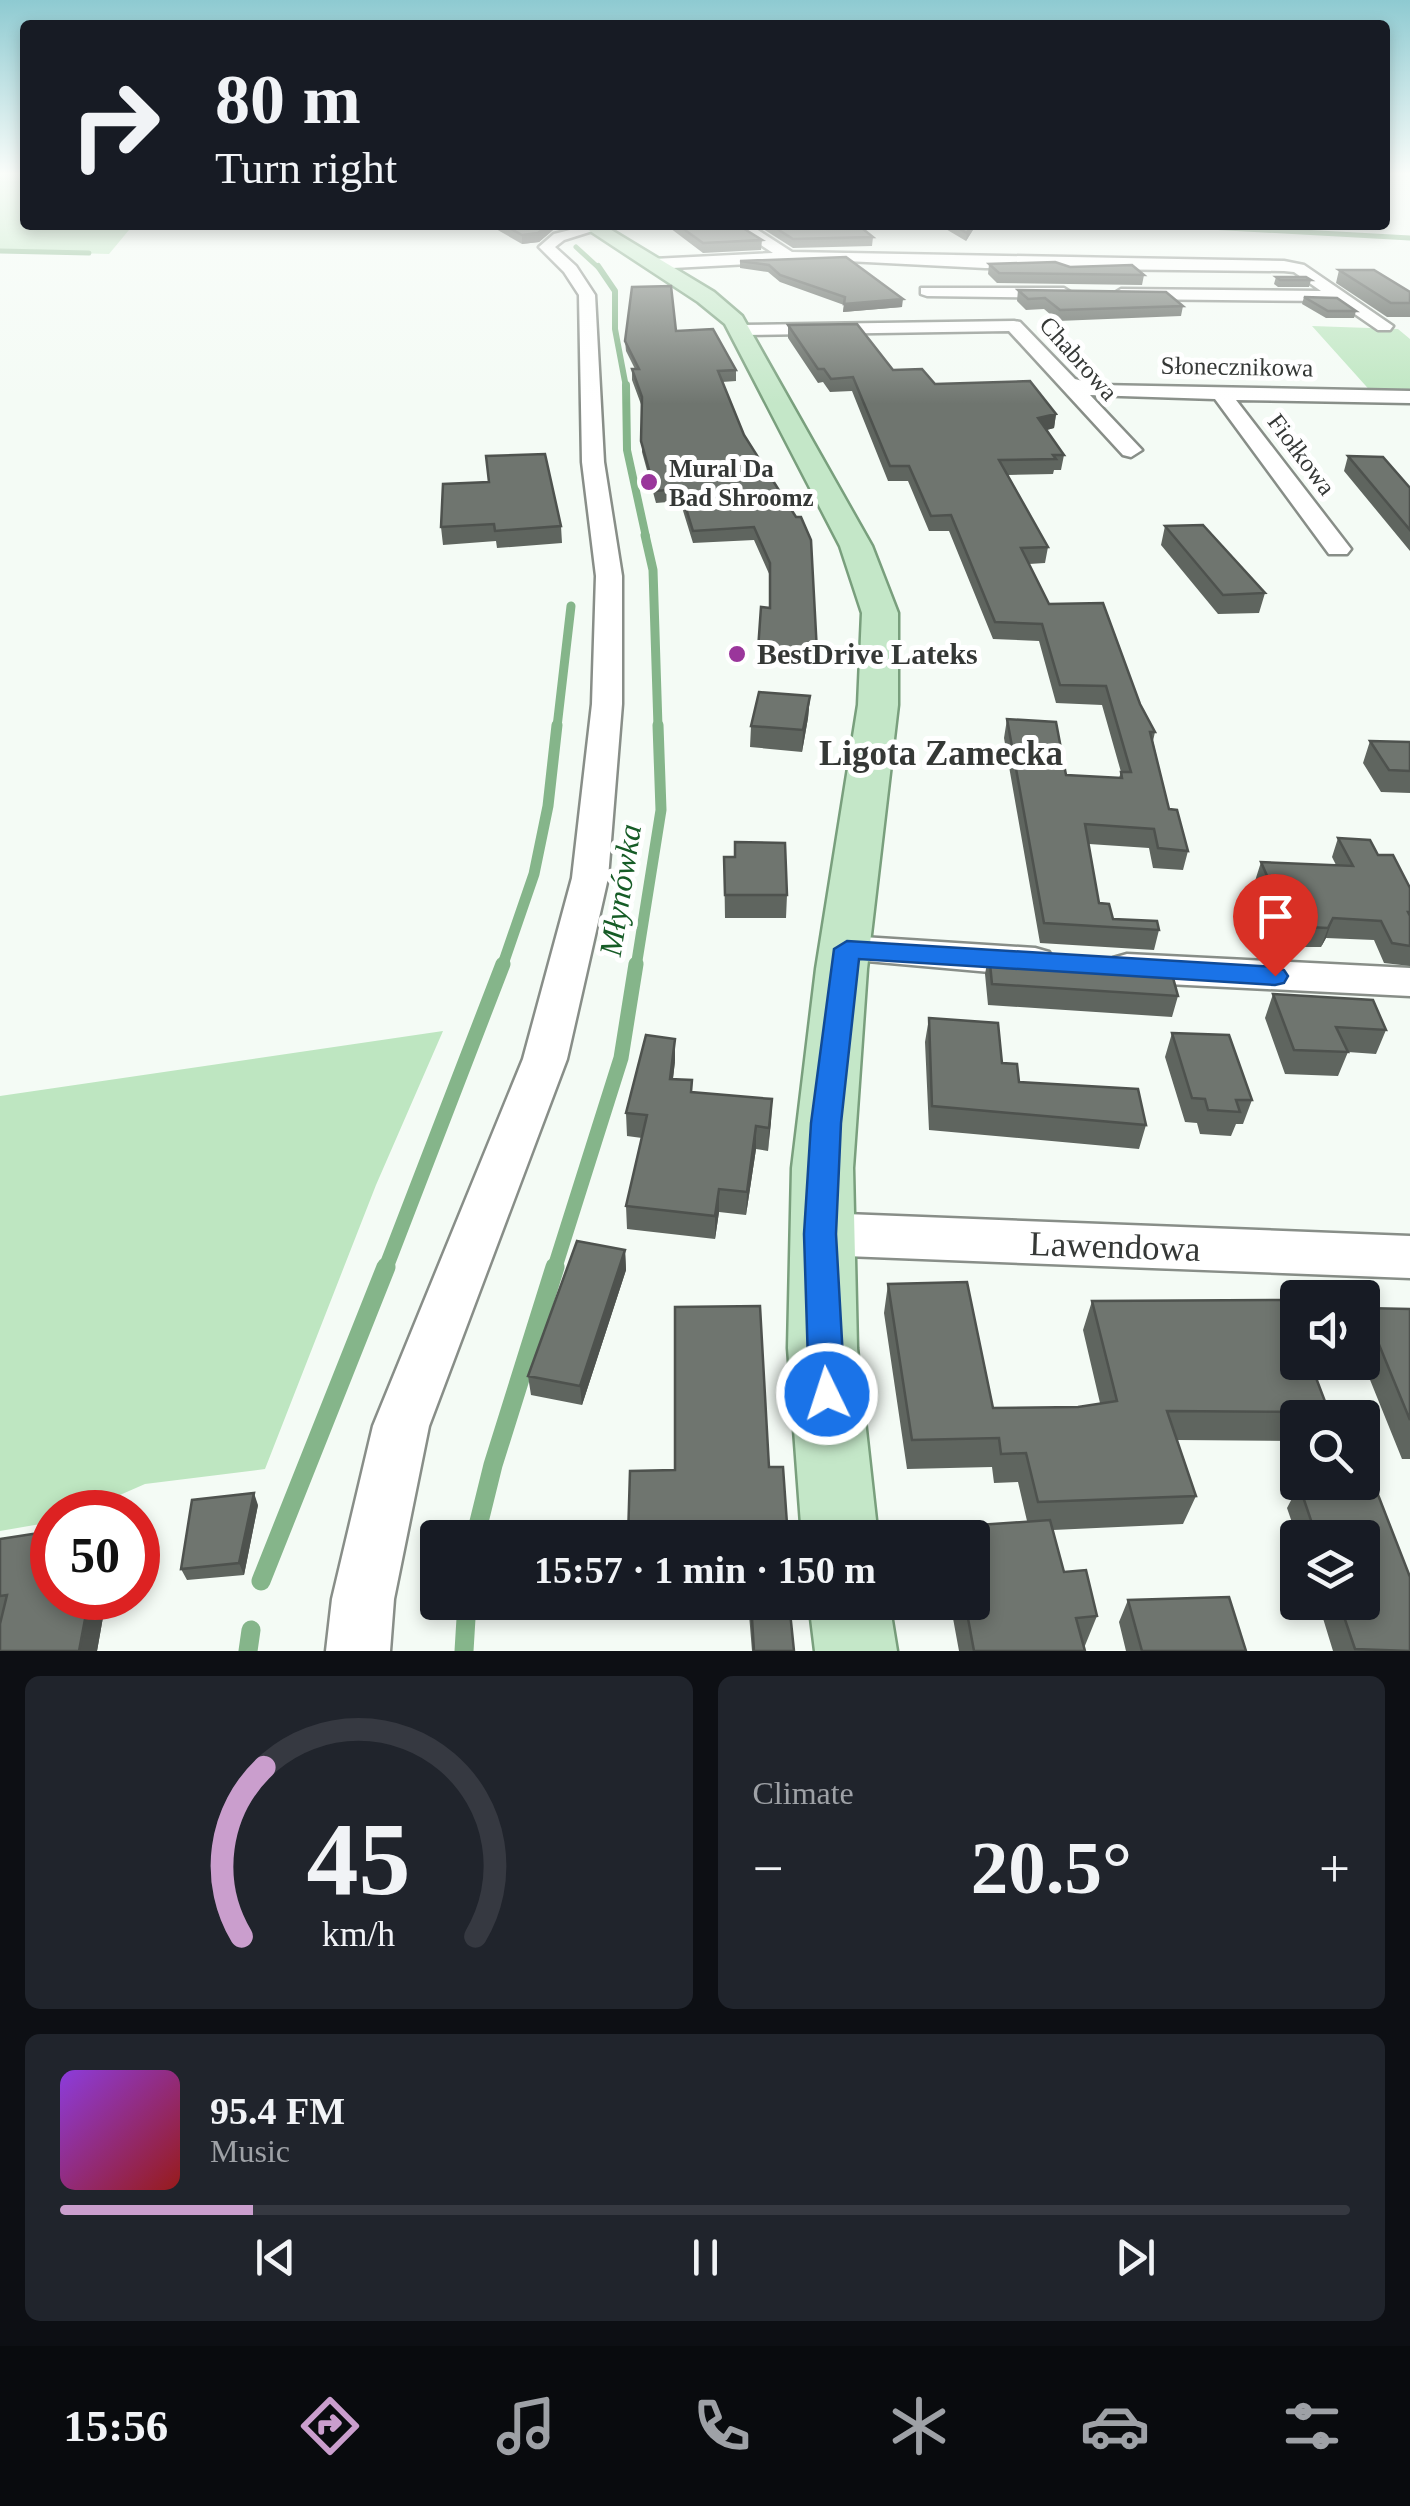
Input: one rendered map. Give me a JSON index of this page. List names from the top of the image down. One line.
{"streets":{"street":["Chabrowa","Słonecznikowa","Fiołkowa","Lawendowa"]},"crossings":[["Chabrowa","Słonecznikowa"],["Słonecznikowa","Fiołkowa"]],"districts":["Ligota Zamecka"],"water":["Młynówka"],"places":["Mural Da Bad Shroomz","BestDrive Lateks"],"page":{"turn":["80 m","Turn right"],"limit":"50","trip":"15:57 · 1 min · 150 m","tile":"Climate","heat":["−","20.5°","+"],"song":["95.4 FM","Music"],"tabs":"15:56","gauge":["45","km/h"]}}
